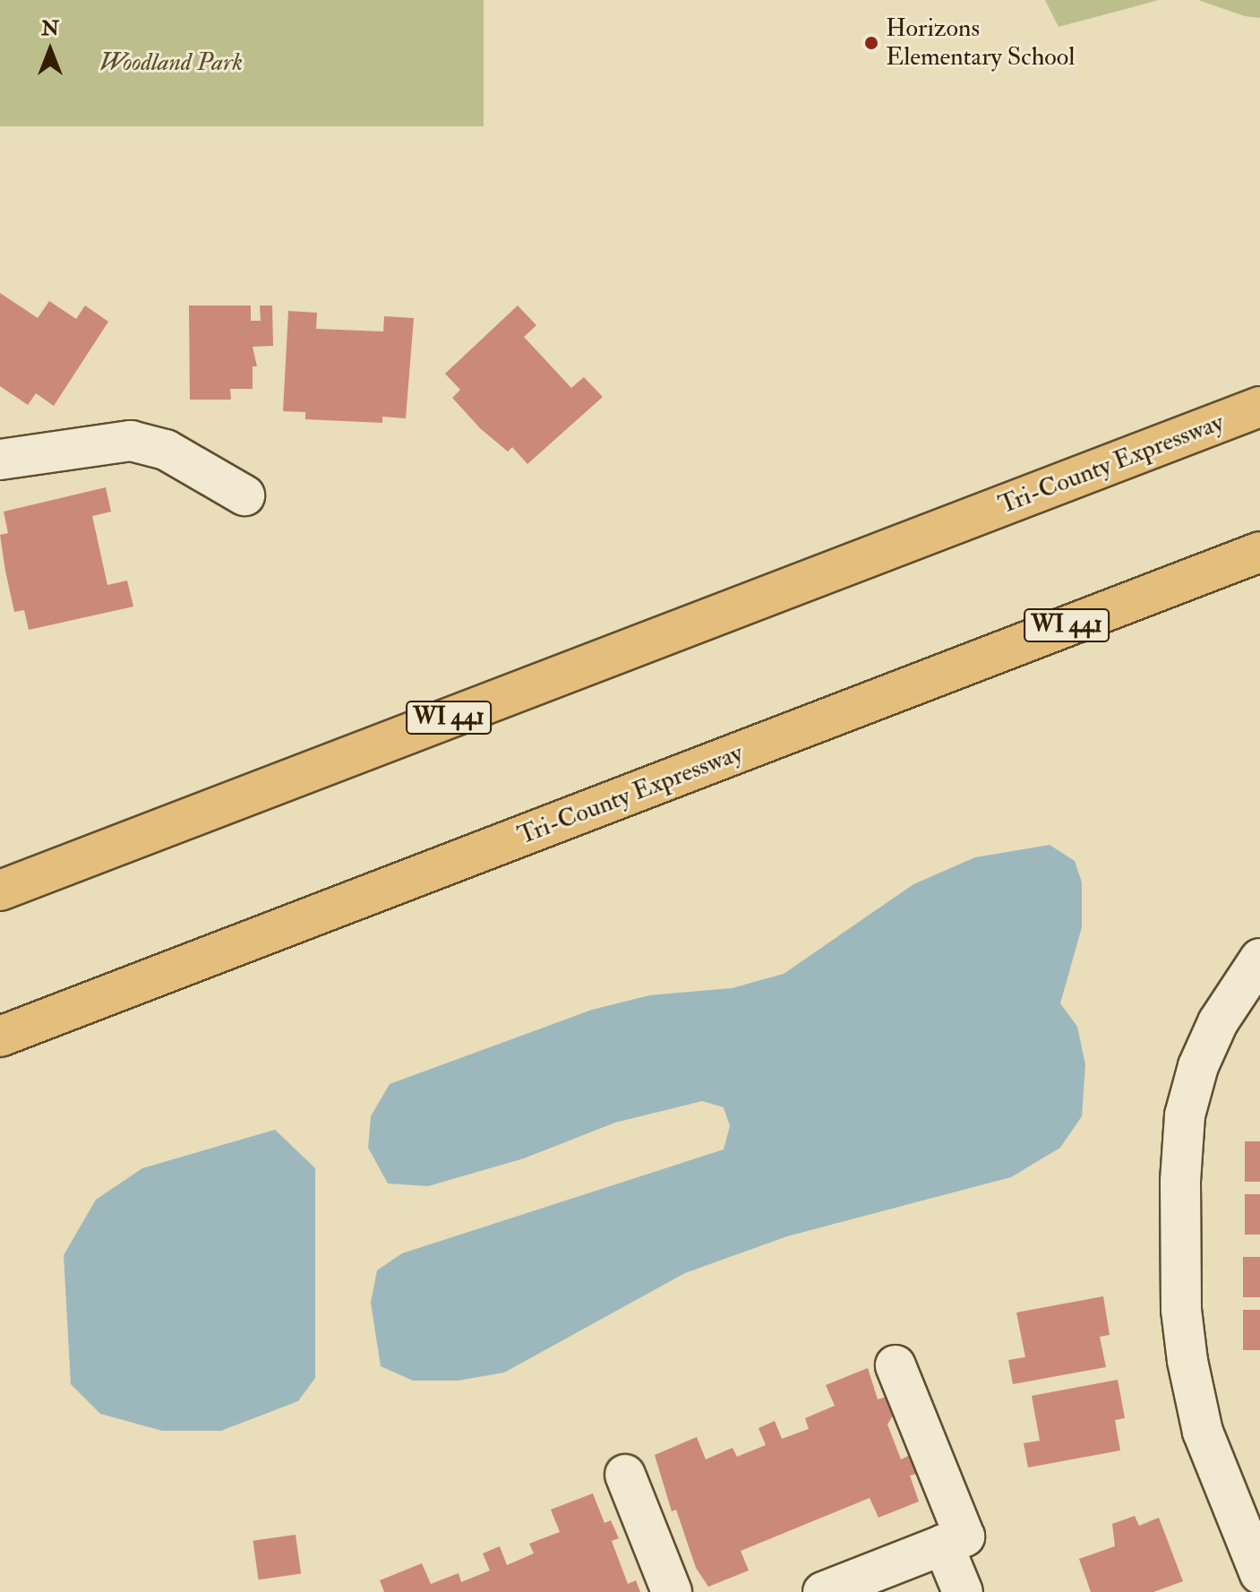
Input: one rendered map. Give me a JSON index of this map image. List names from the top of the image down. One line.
{"streets":{"highway":["Tri-County Expressway","WI 441"]},"parks":["Woodland Park"],"places":["Horizons Elementary School"],"north":"top"}
